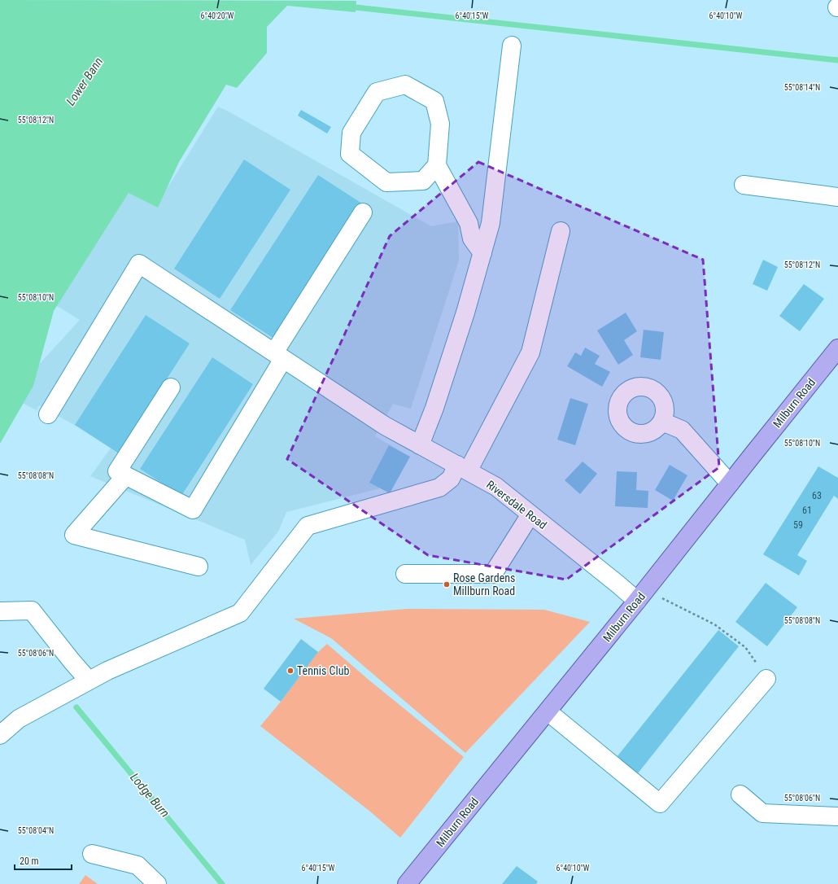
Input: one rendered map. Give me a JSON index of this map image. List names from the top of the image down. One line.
{"streets":{"main road":["Milburn Road"],"street":["Riversdale Road"]},"crossings":[["Milburn Road","Riversdale Road"]],"water":["Lower Bann","Lodge Burn"],"places":["Rose Gardens Millburn Road","Tennis Club"],"house_numbers":["63","61","59"],"scale_bar":"20 m","coordinates":["6°40'20\"W","6°40'15\"W","6°40'10\"W","55°08'14\"N","55°08'12\"N","55°08'10\"N","55°08'08\"N","55°08'06\"N","55°08'04\"N"]}
